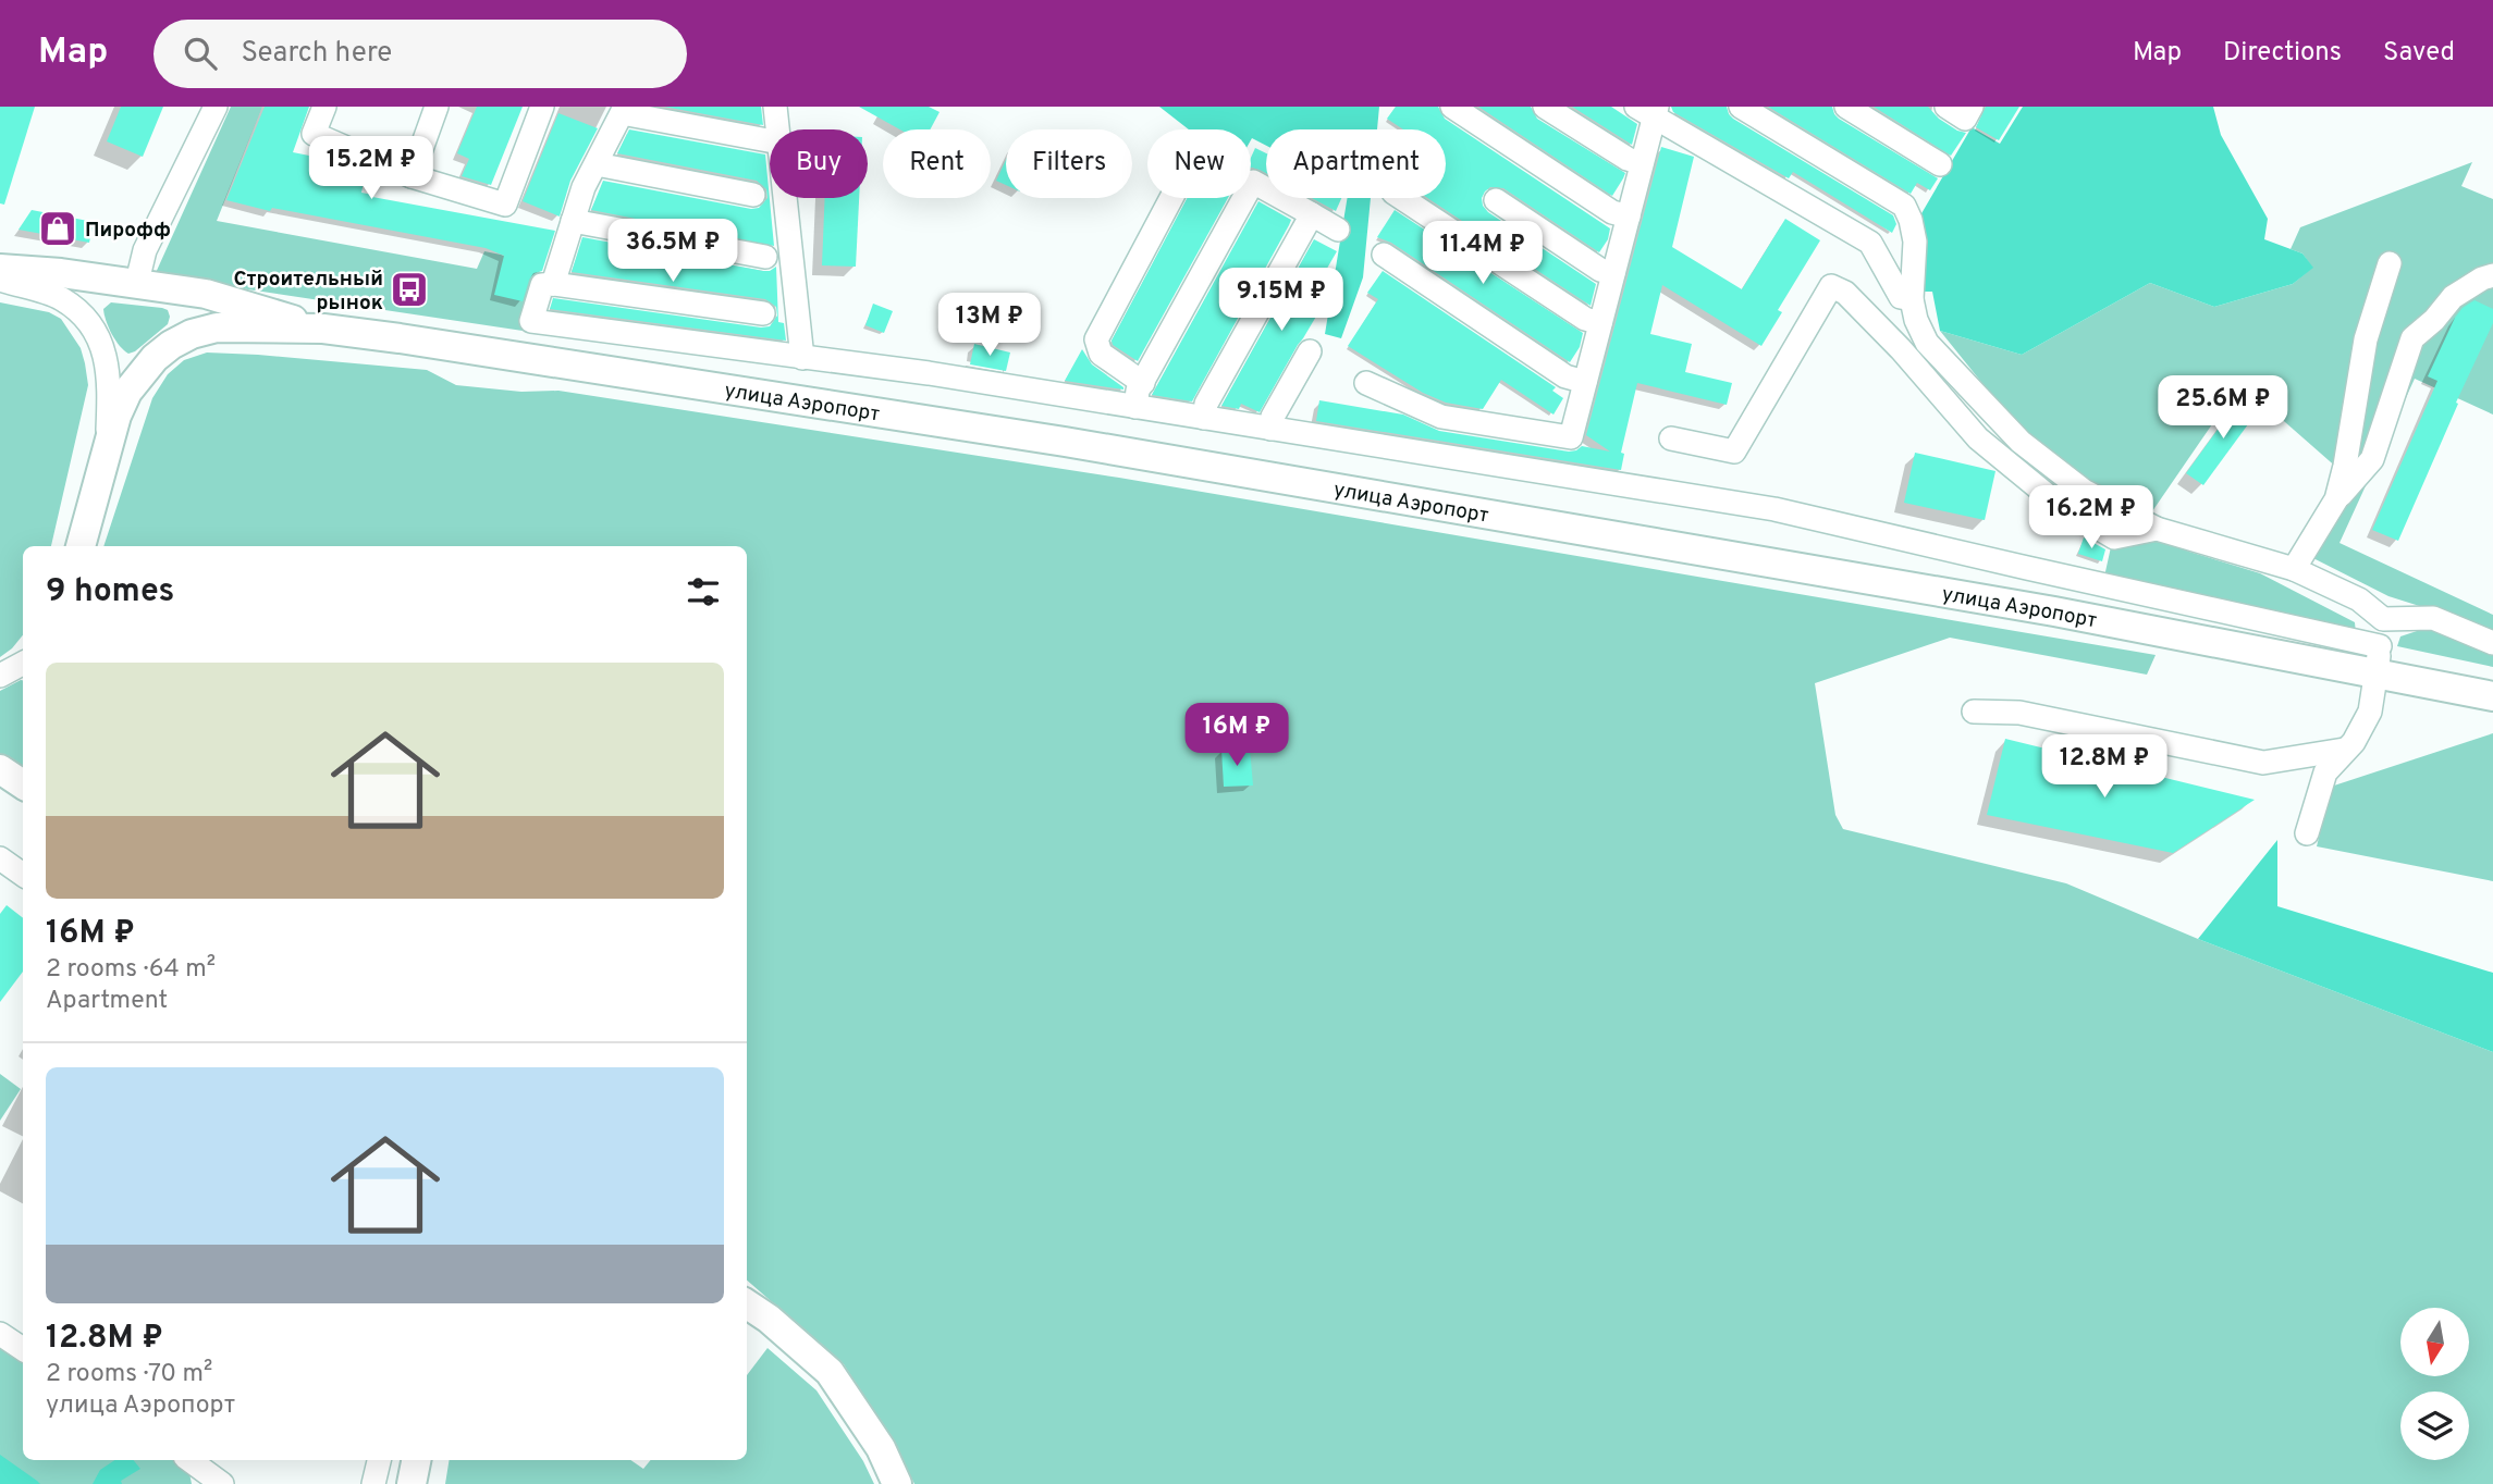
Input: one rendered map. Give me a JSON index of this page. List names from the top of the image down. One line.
{"streets":{"main road":["улица Аэропорт"]},"places":{"shop":["Пирофф"],"bus stop":["Строительный рынок"]},"north":"bottom","page":{"header":"Map","search":"Search here","nav":["Map","Directions","Saved"],"chip":["Buy","Rent","Filters","New","Apartment"],"price":["15.2M ₽","36.5M ₽","11.4M ₽","9.15M ₽","13M ₽","25.6M ₽","16.2M ₽","16M ₽","12.8M ₽"],"heading":"9 homes","list":[{"name":"16M ₽","note":"2 rooms · 64 m² · Apartment"},{"name":"12.8M ₽","note":"2 rooms · 70 m² · улица Аэропорт"}]}}
